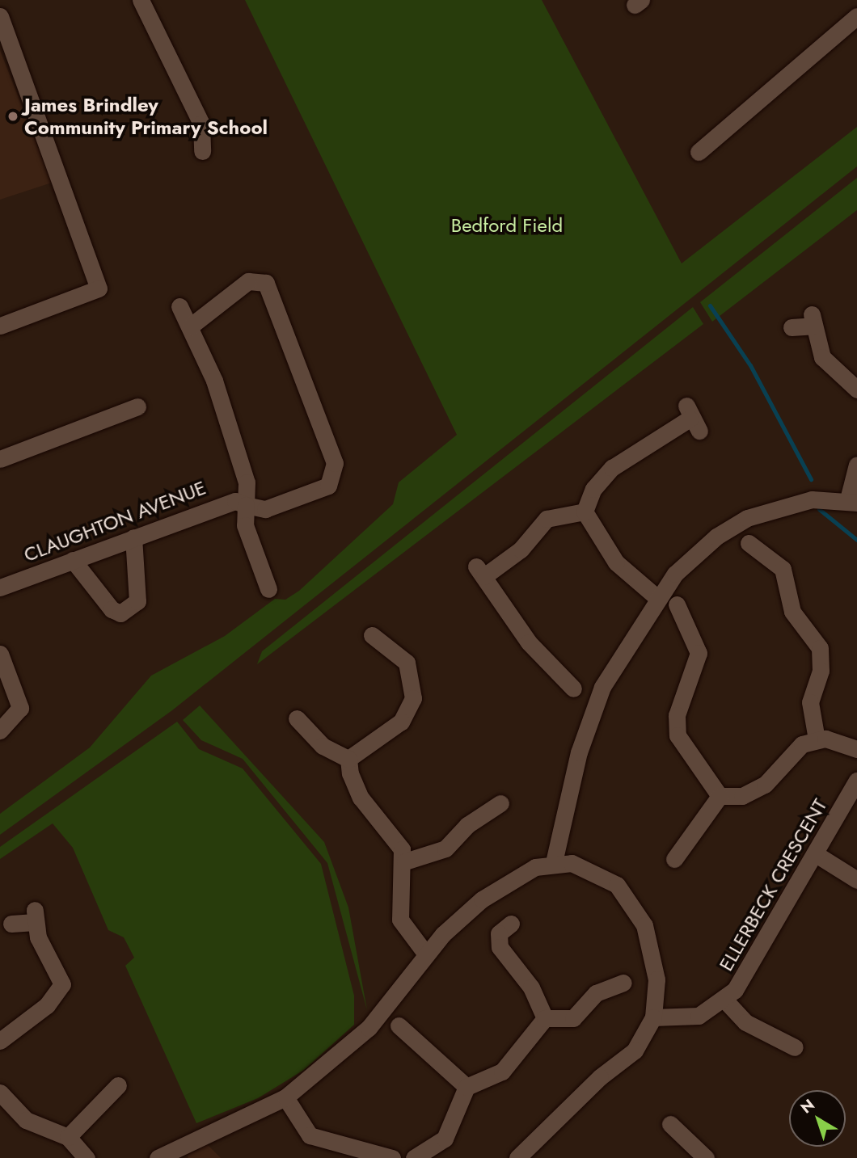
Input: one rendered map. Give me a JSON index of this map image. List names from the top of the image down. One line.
{"streets":{"street":["CLAUGHTON AVENUE","ELLERBECK CRESCENT"]},"parks":["Bedford Field"],"places":["James Brindley Community Primary School"],"north":"top left"}
